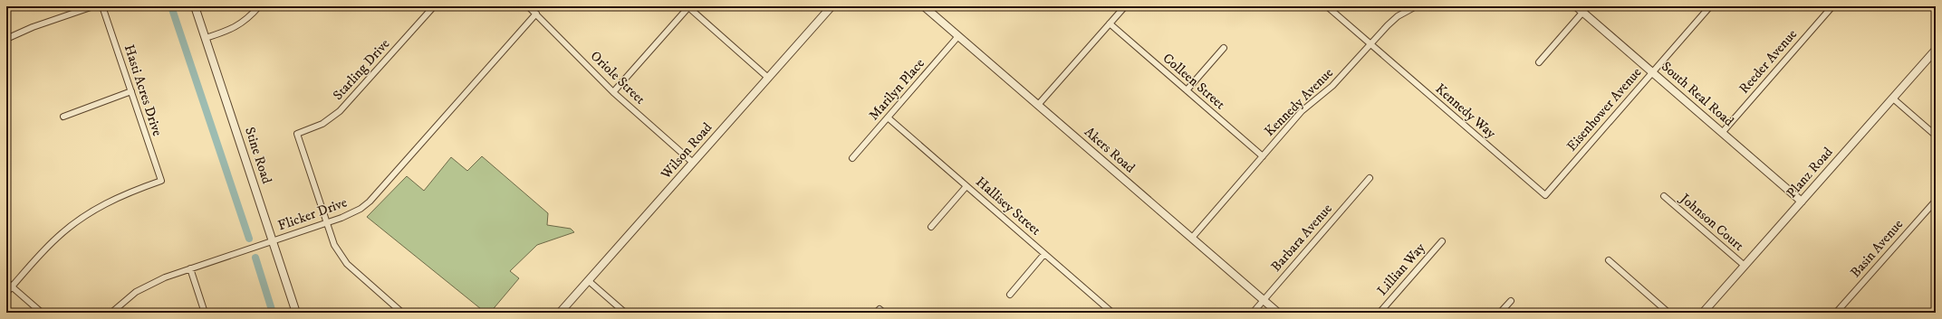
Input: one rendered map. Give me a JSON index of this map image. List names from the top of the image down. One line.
{"streets":{"street":["Reeder Avenue","Starling Drive","Oriole Street","Colleen Street","Marilyn Place","Hasti Acres Drive","South Real Road","Kennedy Avenue","Eisenhower Avenue","Kennedy Way","Akers Road","Wilson Road","Stine Road","Planz Road","Hallisey Street","Flicker Drive","Johnson Court","Barbara Avenue","Basin Avenue","Lillian Way"]},"crossings":[["Reeder Avenue","South Real Road"],["Starling Drive","Flicker Drive"],["Oriole Street","Wilson Road"],["Oriole Street","Flicker Drive"],["Colleen Street","Kennedy Avenue"],["Marilyn Place","Akers Road"],["Marilyn Place","Hallisey Street"],["South Real Road","Eisenhower Avenue"],["South Real Road","Planz Road"],["Kennedy Avenue","Kennedy Way"],["Kennedy Avenue","Akers Road"],["Eisenhower Avenue","Kennedy Way"],["Akers Road","Barbara Avenue"],["Stine Road","Flicker Drive"],["Planz Road","Johnson Court"]]}
